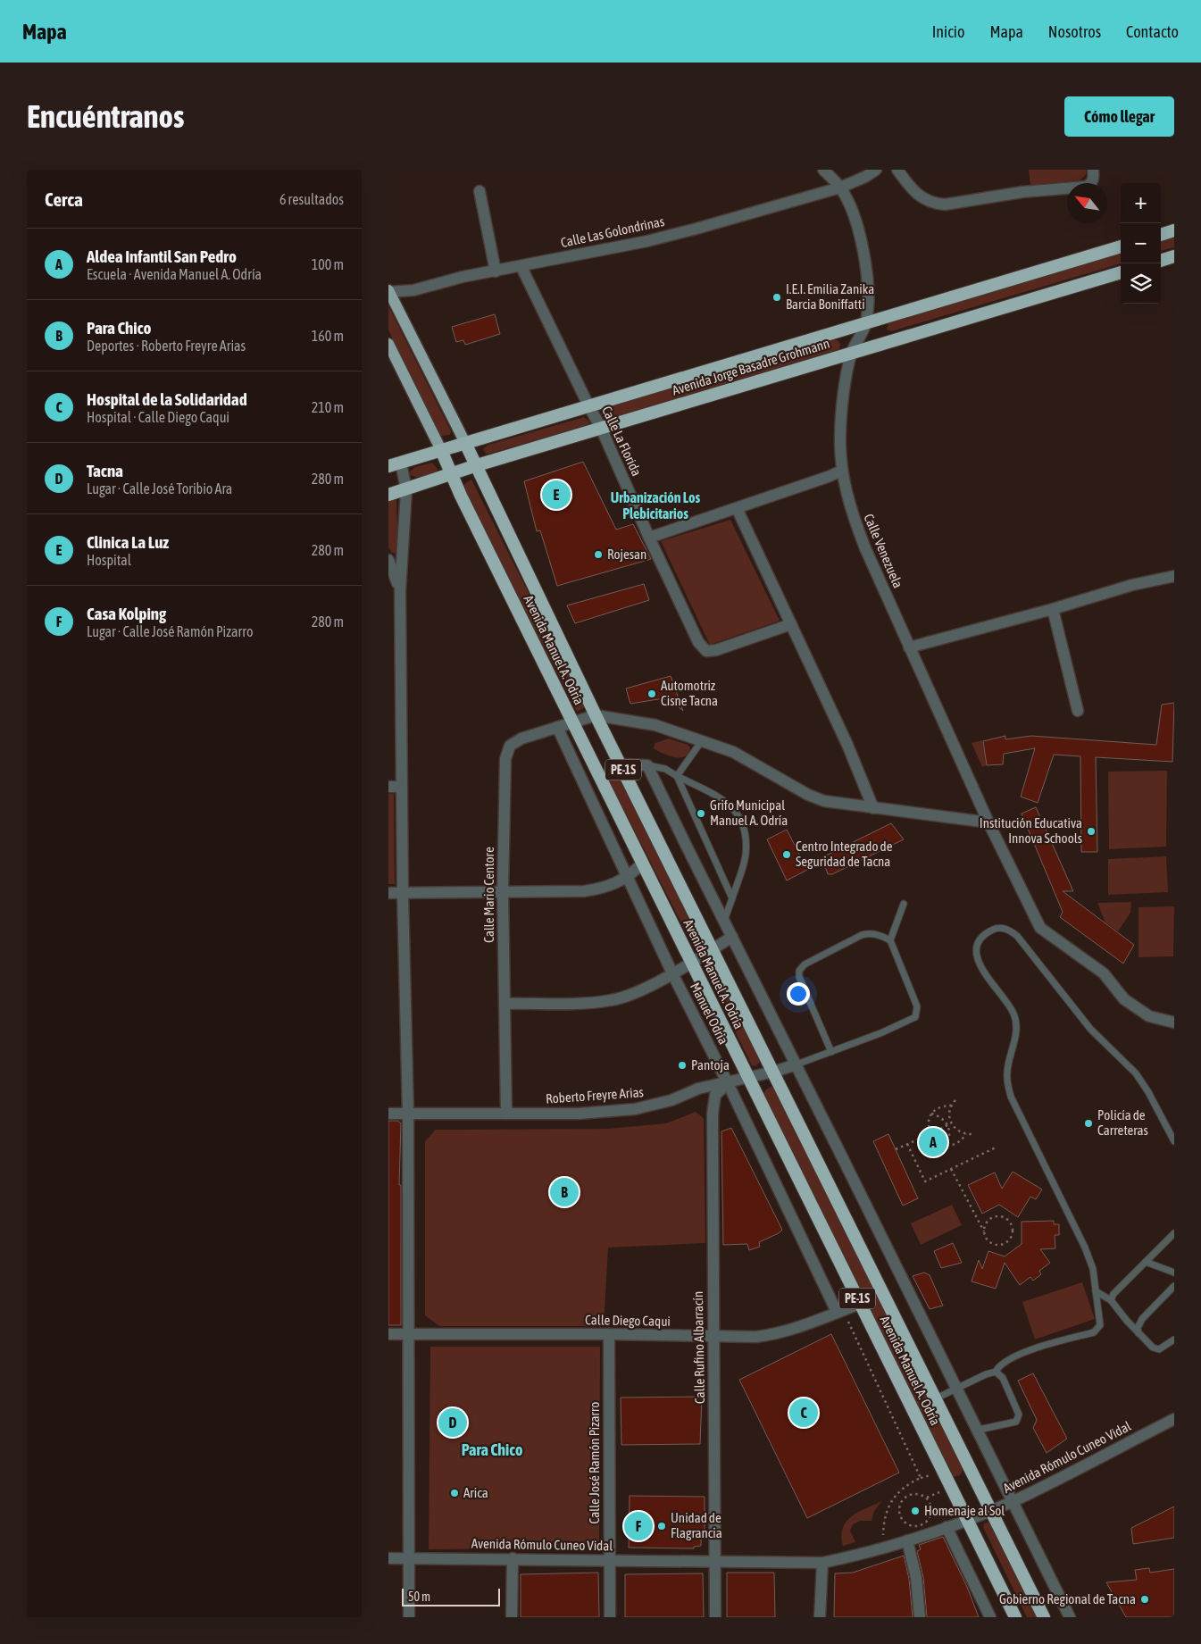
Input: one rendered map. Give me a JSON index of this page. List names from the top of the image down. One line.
{"streets":{"highway":["Avenida Jorge Basadre Grohmann","Avenida Manuel A. Odría","PE-1S"],"street":["Calle Las Golondrinas","Calle La Florida","Calle Venezuela","Calle Mario Centore","Manuel Odria","Roberto Freyre Arias","Calle Diego Caqui","Calle Rufino Albarracín","Avenida Rómulo Cuneo Vidal","Calle José Ramón Pizarro"]},"crossings":[["Calle Las Golondrinas","Calle La Florida"],["Calle Las Golondrinas","Calle Venezuela"],["Calle Las Golondrinas","Avenida Manuel A. Odría"],["Avenida Jorge Basadre Grohmann","Calle La Florida"],["Avenida Jorge Basadre Grohmann","Calle Venezuela"],["Avenida Jorge Basadre Grohmann","Avenida Manuel A. Odría"],["Avenida Manuel A. Odría","Calle Mario Centore"],["Avenida Manuel A. Odría","Roberto Freyre Arias"],["Avenida Manuel A. Odría","Calle Diego Caqui"],["Avenida Manuel A. Odría","Avenida Rómulo Cuneo Vidal"],["Calle Mario Centore","Manuel Odria"],["Calle Mario Centore","Roberto Freyre Arias"],["Manuel Odria","Roberto Freyre Arias"],["Manuel Odria","Calle Diego Caqui"],["Manuel Odria","Calle Rufino Albarracín"],["Roberto Freyre Arias","Calle Rufino Albarracín"],["Calle Diego Caqui","Calle Rufino Albarracín"],["Calle Diego Caqui","Calle José Ramón Pizarro"],["Calle Rufino Albarracín","Avenida Rómulo Cuneo Vidal"],["Avenida Rómulo Cuneo Vidal","Calle José Ramón Pizarro"]],"districts":["Urbanización Los Plebicitarios","Para Chico"],"places":["I.E.I. Emilia Zanika Barcia Boniffatti","Rojesan","Automotriz Cisne Tacna","Grifo Municipal Manuel A. Odría","Institución Educativa Innova Schools","Centro Integrado de Seguridad de Tacna","Pantoja","Policía de Carreteras","Arica","Homenaje al Sol","Unidad de Flagrancia","Gobierno Regional de Tacna"],"scale_bar":"50 m","north":"top left","page":{"header":"Mapa","nav":["Inicio","Mapa","Nosotros","Contacto"],"buttons":"Cómo llegar","title":"Encuéntranos","heading":["Cerca","6 resultados"],"map_buttons":["+","−"],"list":[{"mark":"A","name":"Aldea Infantil San Pedro","note":"Escuela · Avenida Manuel A. Odría","value":"100 m"},{"mark":"B","name":"Para Chico","note":"Deportes · Roberto Freyre Arias","value":"160 m"},{"mark":"C","name":"Hospital de la Solidaridad","note":"Hospital · Calle Diego Caqui","value":"210 m"},{"mark":"D","name":"Tacna","note":"Lugar · Calle José Toribio Ara","value":"280 m"},{"mark":"E","name":"Clinica La Luz","note":"Hospital","value":"280 m"},{"mark":"F","name":"Casa Kolping","note":"Lugar · Calle José Ramón Pizarro","value":"280 m"}],"pins":["E","A","B","C","D","F"],"scale":"50 m"}}
